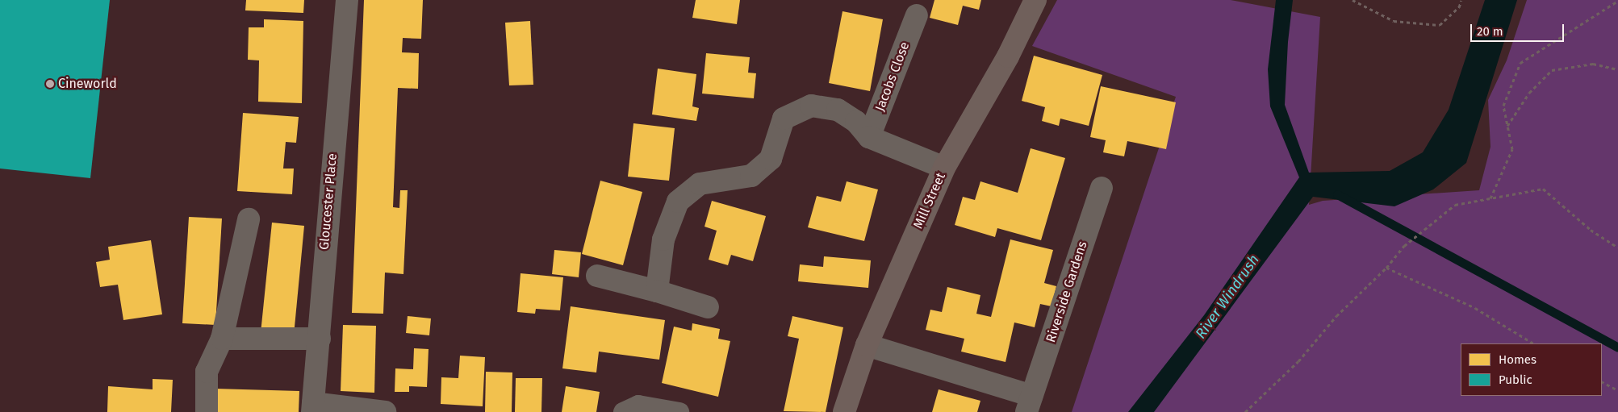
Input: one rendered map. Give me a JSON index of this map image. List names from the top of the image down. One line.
{"streets":{"main road":["Mill Street"],"street":["Jacobs Close","Gloucester Place","Riverside Gardens"]},"crossings":[["Mill Street","Riverside Gardens"]],"water":["River Windrush"],"places":["Cineworld"],"legend":["Homes","Public"],"scale_bar":"20 m"}
